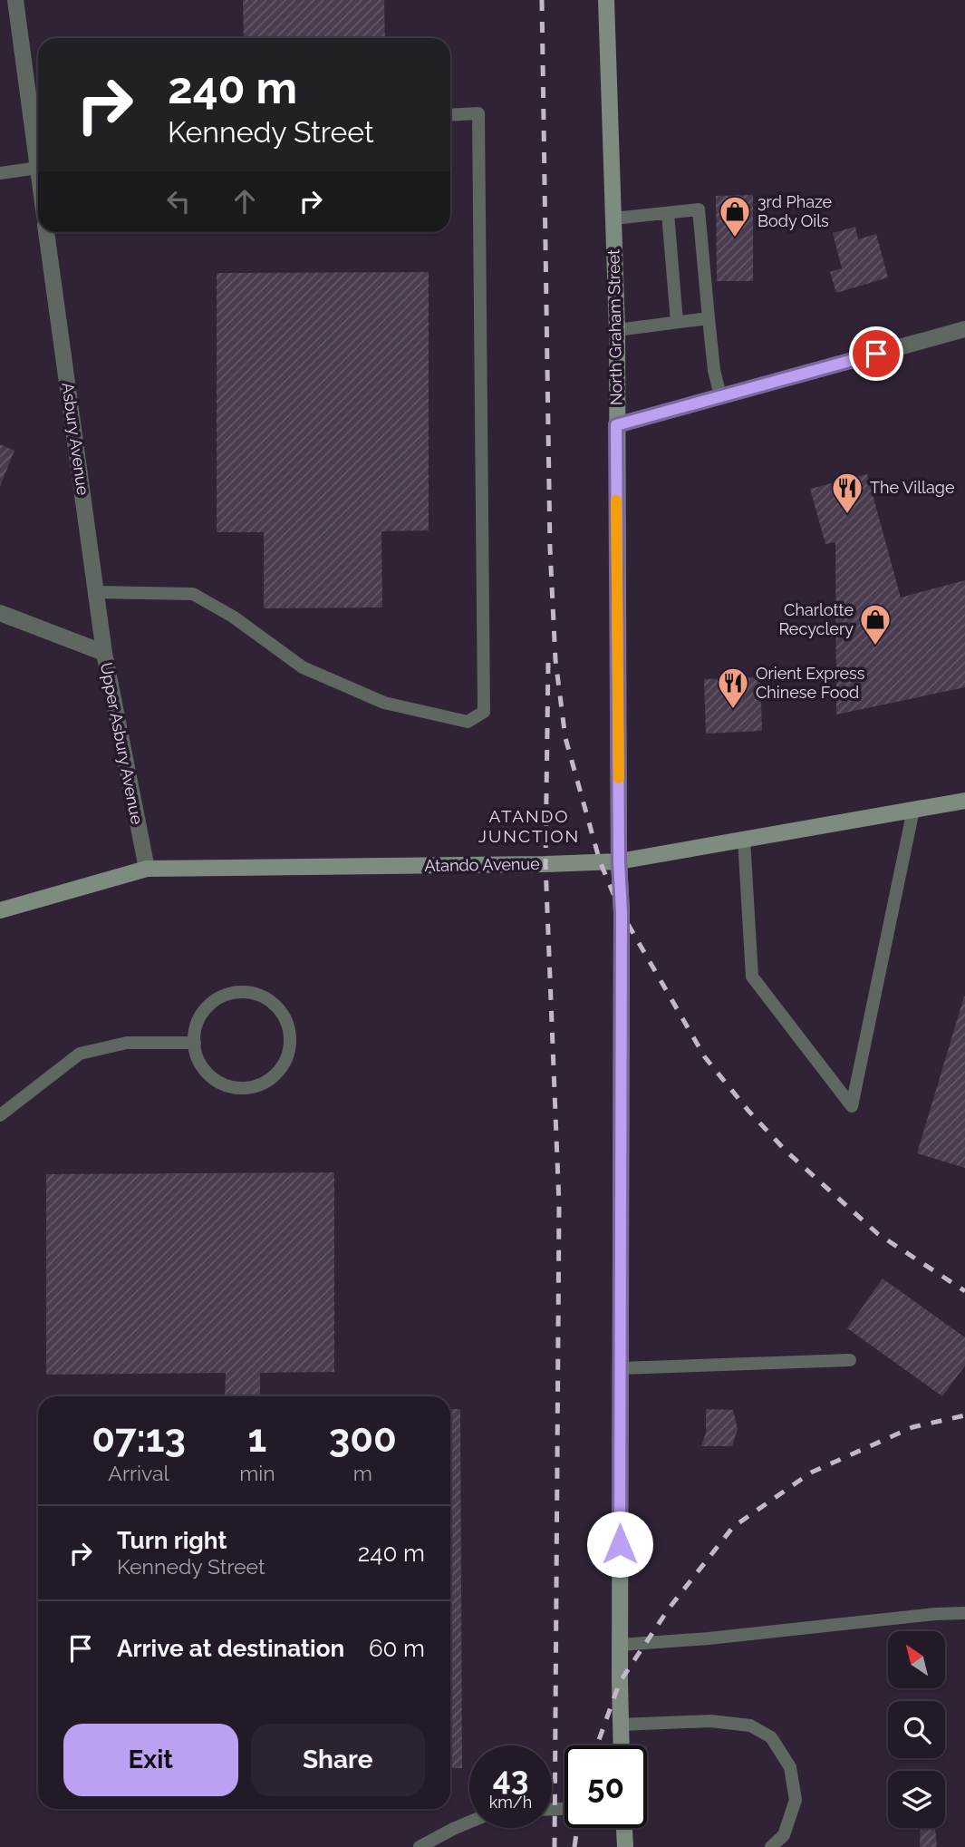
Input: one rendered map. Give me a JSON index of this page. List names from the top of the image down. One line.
{"streets":{"main road":["North Graham Street","Atando Avenue"],"street":["Asbury Avenue","Upper Asbury Avenue"]},"crossings":[["North Graham Street","Atando Avenue"],["Asbury Avenue","Upper Asbury Avenue"],["Upper Asbury Avenue","Atando Avenue"]],"districts":["ATANDO JUNCTION"],"places":{"shop":["3rd Phaze Body Oils","Charlotte Recyclery"],"restaurant":["The Village","Orient Express Chinese Food"]},"north":"top left","page":{"turn":["240 m","Kennedy Street"],"eta":["07:13","Arrival","1","min","300","m"],"list":[{"name":"Turn right","note":"Kennedy Street","value":"240 m"},{"name":"Arrive at destination","value":"60 m"}],"buttons":["Exit","Share"],"speed":"43 km/h","limit":"50"}}
